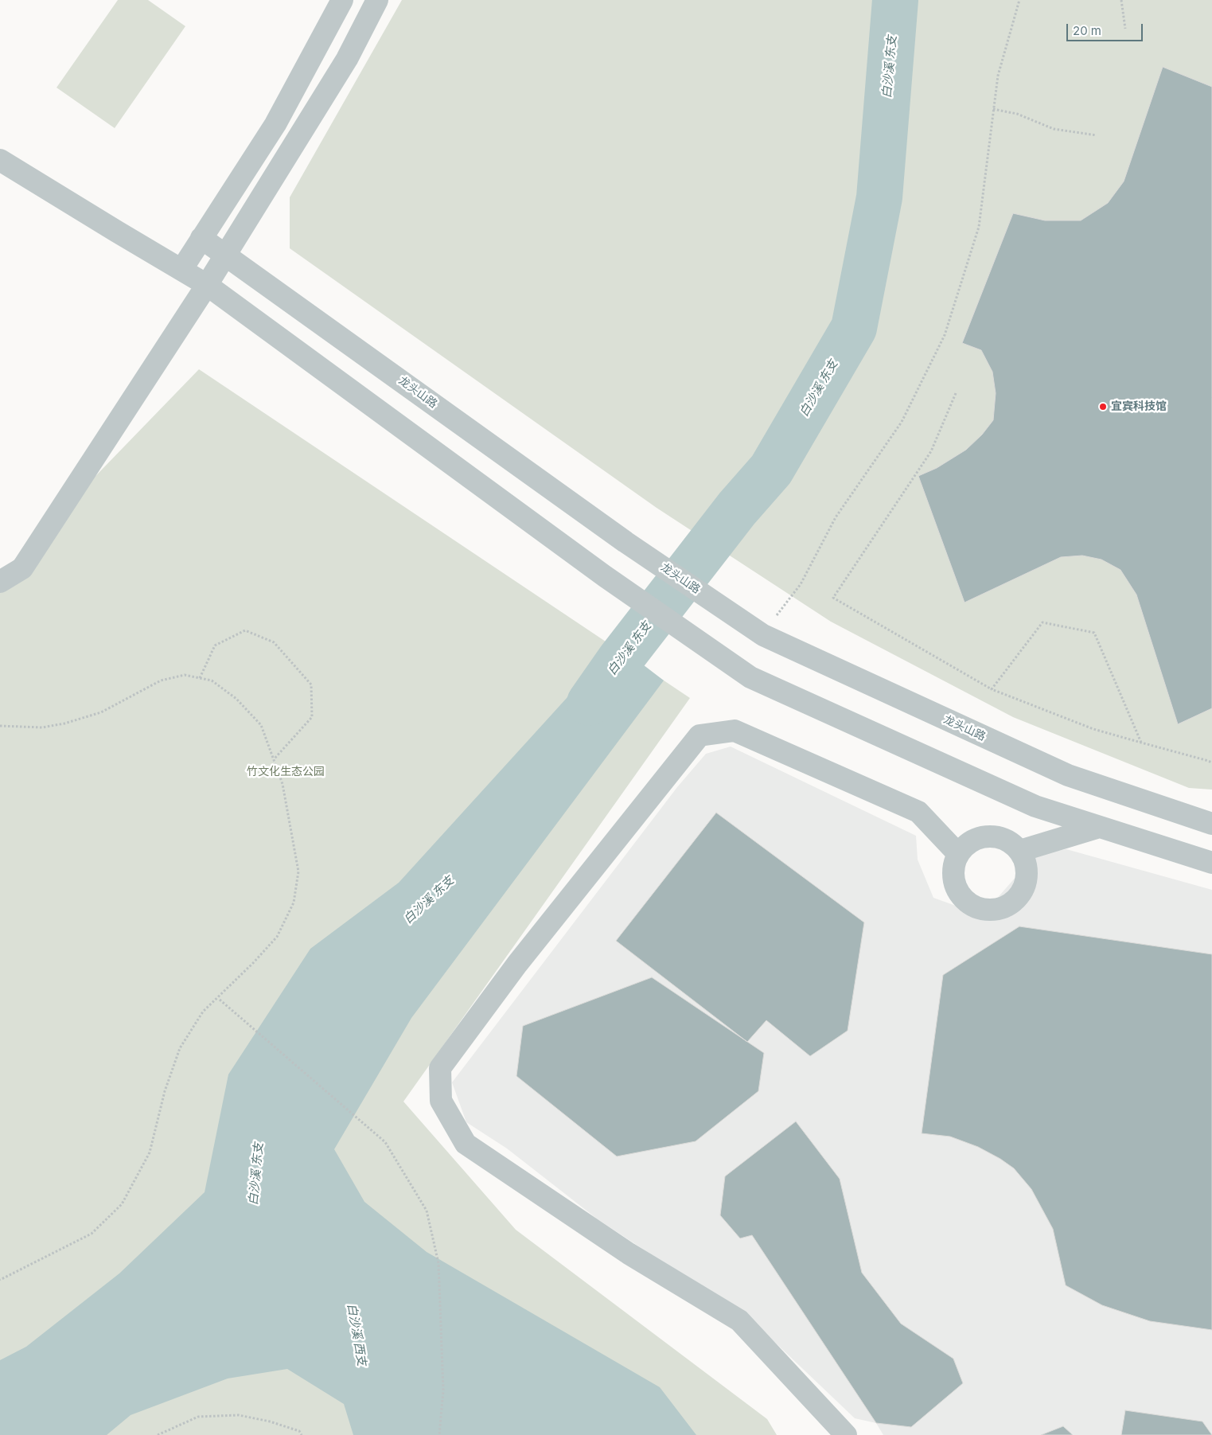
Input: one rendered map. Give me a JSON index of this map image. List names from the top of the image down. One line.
{"streets":{"street":["龙头山路"]},"water":["白沙溪 东支","白沙溪 西支"],"parks":["竹文化生态公园"],"places":["宜宾科技馆"],"scale_bar":"20 m"}
